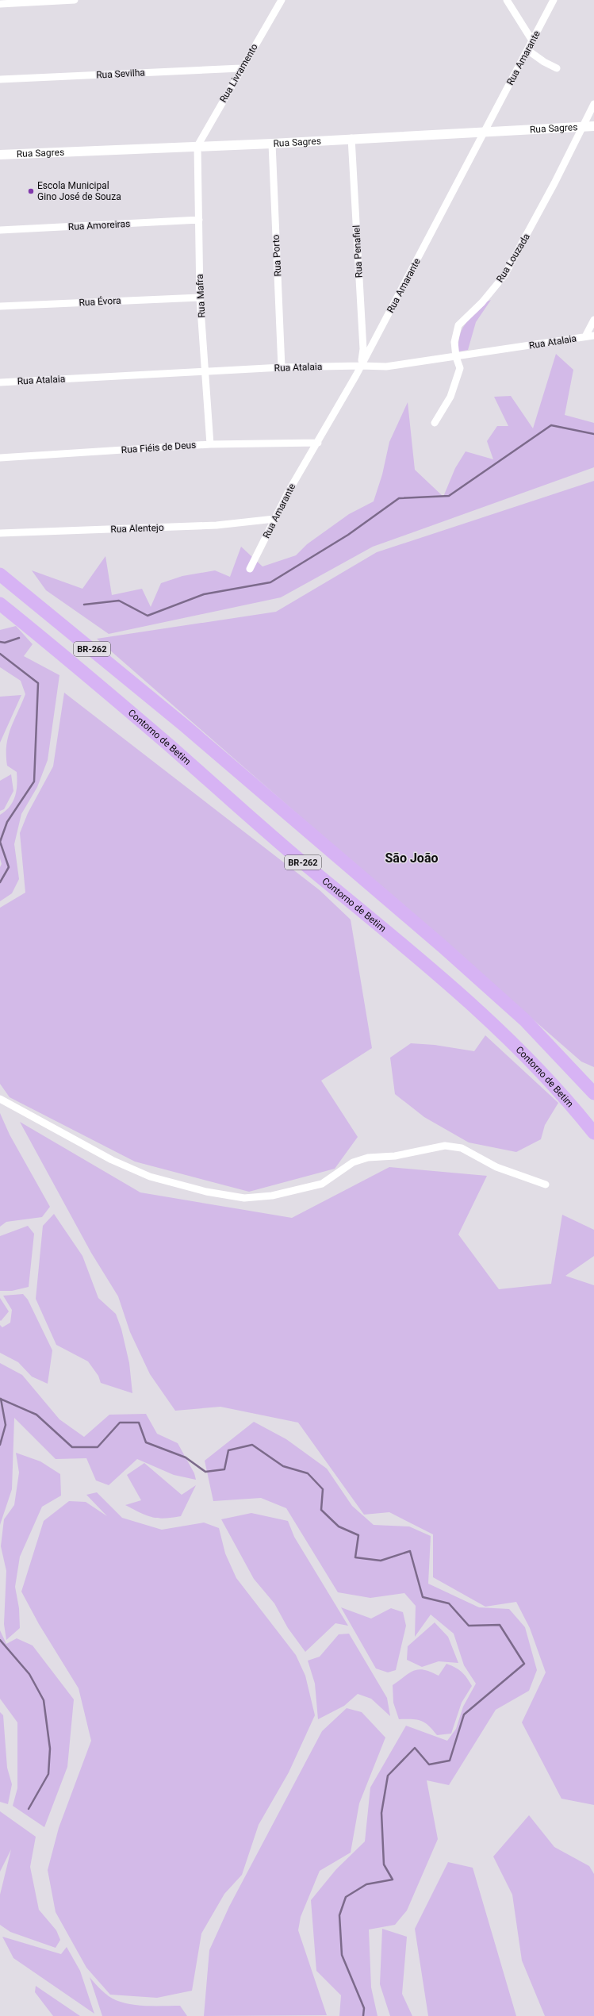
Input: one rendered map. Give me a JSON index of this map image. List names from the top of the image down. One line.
{"streets":{"highway":["BR-262","Contorno de Betim"],"street":["Rua Amarante","Rua Livramento","Rua Sevilha","Rua Sagres","Rua Amoreiras","Rua Penafiel","Rua Porto","Rua Louzada","Rua Mafra","Rua Évora","Rua Atalaia","Rua Fiéis de Deus","Rua Alentejo"]},"crossings":[["Rua Amarante","Rua Sagres"],["Rua Amarante","Rua Penafiel"],["Rua Amarante","Rua Atalaia"],["Rua Amarante","Rua Fiéis de Deus"],["Rua Amarante","Rua Alentejo"],["Rua Livramento","Rua Sevilha"],["Rua Livramento","Rua Sagres"],["Rua Livramento","Rua Mafra"],["Rua Sagres","Rua Penafiel"],["Rua Sagres","Rua Porto"],["Rua Sagres","Rua Louzada"],["Rua Sagres","Rua Mafra"],["Rua Amoreiras","Rua Mafra"],["Rua Penafiel","Rua Atalaia"],["Rua Porto","Rua Atalaia"],["Rua Louzada","Rua Atalaia"],["Rua Mafra","Rua Évora"],["Rua Mafra","Rua Atalaia"],["Rua Mafra","Rua Fiéis de Deus"]],"districts":["São João"],"places":["Escola Municipal Gino José de Souza"]}
